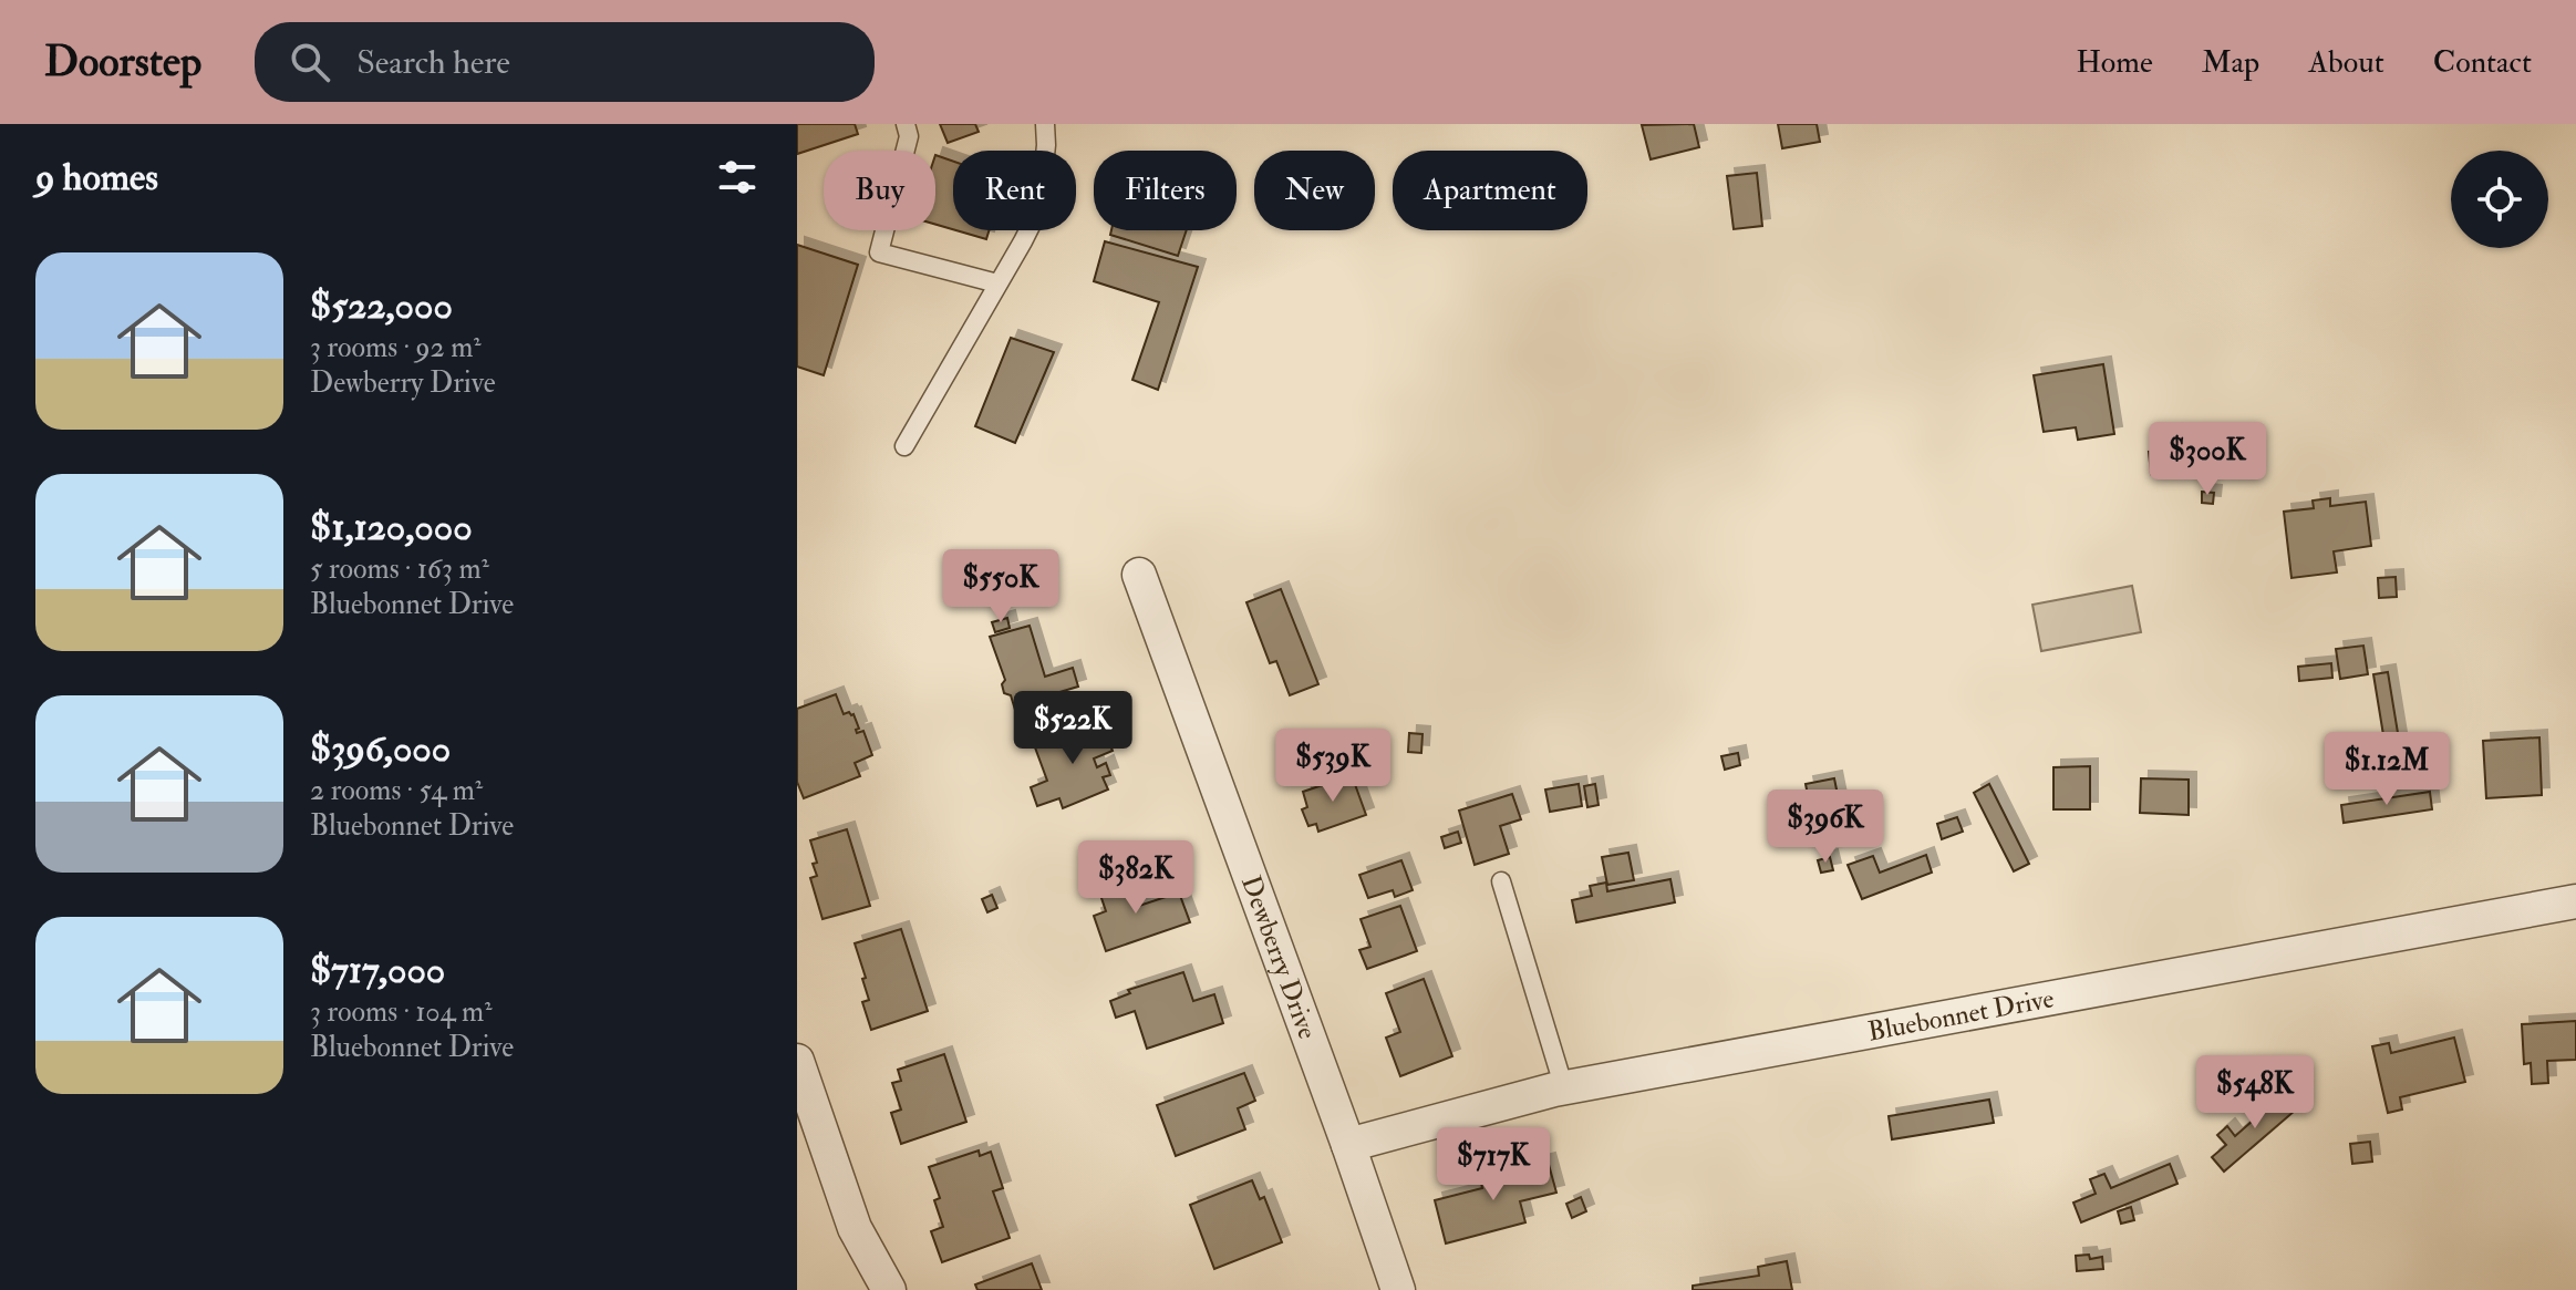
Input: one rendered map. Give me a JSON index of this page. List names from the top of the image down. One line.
{"streets":{"street":["Dewberry Drive","Bluebonnet Drive"]},"crossings":[["Dewberry Drive","Bluebonnet Drive"]],"page":{"header":"Doorstep","search":"Search here","nav":["Home","Map","About","Contact"],"heading":"9 homes","chip":["Buy","Rent","Filters","New","Apartment"],"list":[{"name":"$522,000","note":"3 rooms · 92 m² · Dewberry Drive"},{"name":"$1,120,000","note":"5 rooms · 163 m² · Bluebonnet Drive"},{"name":"$396,000","note":"2 rooms · 54 m² · Bluebonnet Drive"},{"name":"$717,000","note":"3 rooms · 104 m² · Bluebonnet Drive"}],"price":["$300K","$550K","$522K","$539K","$1.12M","$396K","$382K","$548K","$717K"]}}
